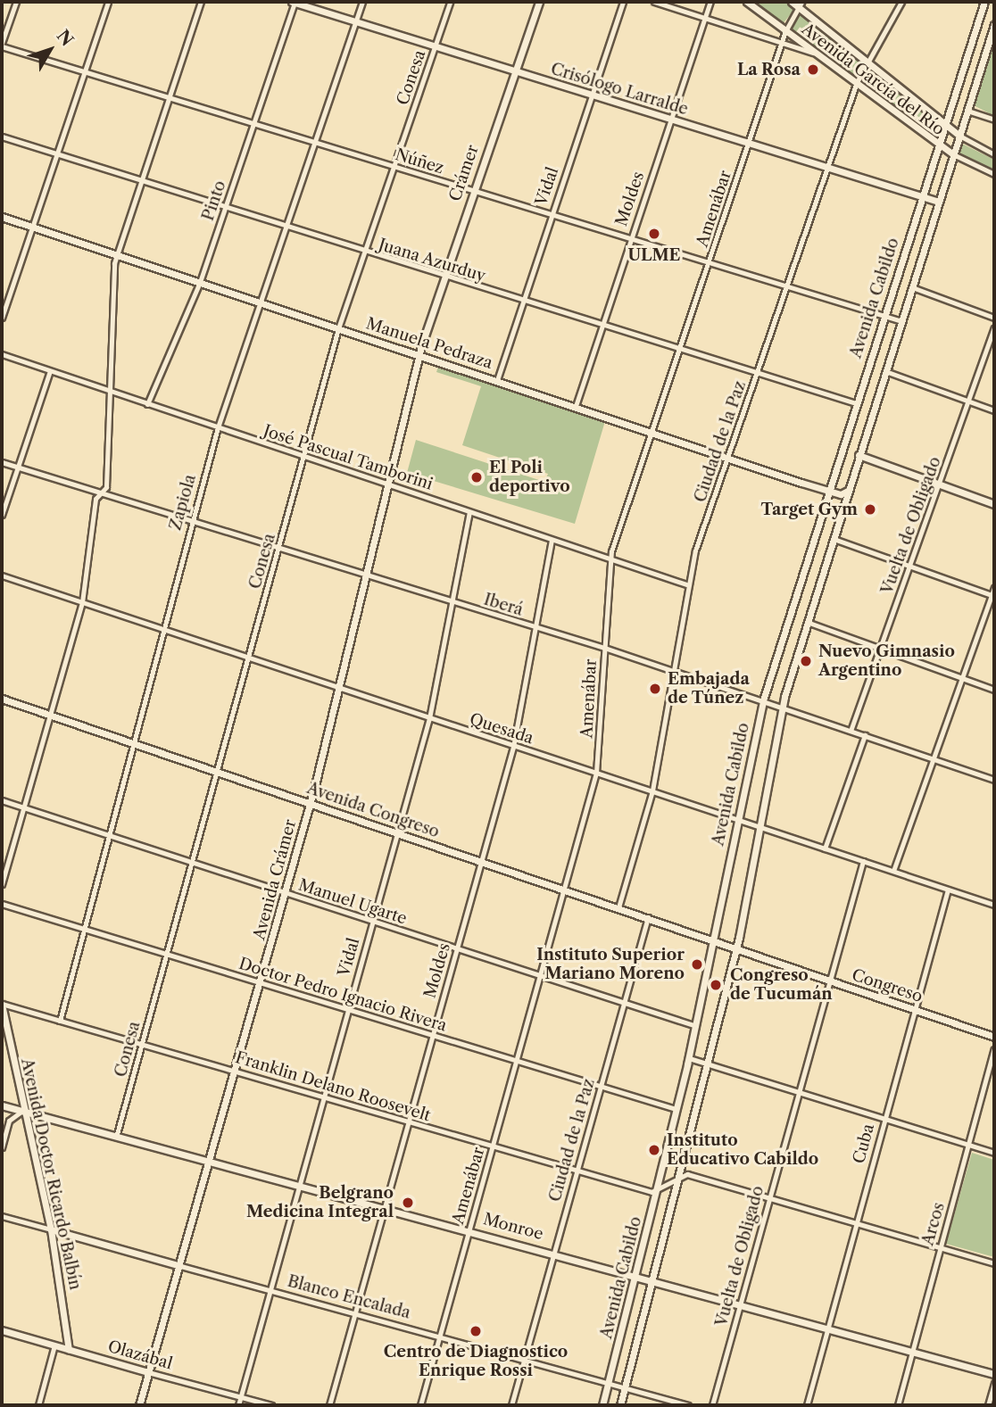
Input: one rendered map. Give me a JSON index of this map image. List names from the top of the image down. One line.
{"streets":{"main road":["Avenida García del Río","Crisólogo Larralde","Crámer","Avenida Cabildo","Manuela Pedraza","Avenida Congreso","Avenida Crámer","Congreso","Avenida Doctor Ricardo Balbín","Monroe","Blanco Encalada","Olazábal"],"street":["Conesa","Núñez","Vidal","Moldes","Pinto","Amenábar","Juana Azurduy","Ciudad de la Paz","José Pascual Tamborini","Zapiola","Vuelta de Obligado","Iberá","Quesada","Manuel Ugarte","Doctor Pedro Ignacio Rivera","Franklin Delano Roosevelt","Cuba","Arcos"]},"crossings":[["Conesa","Crisólogo Larralde"],["Conesa","Núñez"],["Conesa","Juana Azurduy"],["Conesa","Manuela Pedraza"],["Conesa","José Pascual Tamborini"],["Conesa","Iberá"],["Conesa","Quesada"],["Conesa","Avenida Congreso"],["Conesa","Manuel Ugarte"],["Conesa","Doctor Pedro Ignacio Rivera"],["Conesa","Franklin Delano Roosevelt"],["Conesa","Monroe"],["Avenida García del Río","Amenábar"],["Avenida García del Río","Avenida Cabildo"],["Avenida García del Río","Ciudad de la Paz"],["Crisólogo Larralde","Crámer"],["Crisólogo Larralde","Vidal"],["Crisólogo Larralde","Moldes"],["Crisólogo Larralde","Pinto"],["Crisólogo Larralde","Amenábar"],["Crisólogo Larralde","Avenida Cabildo"],["Crisólogo Larralde","Ciudad de la Paz"],["Crisólogo Larralde","Zapiola"],["Núñez","Crámer"],["Núñez","Vidal"],["Núñez","Moldes"],["Núñez","Pinto"],["Núñez","Amenábar"],["Núñez","Avenida Cabildo"],["Núñez","Ciudad de la Paz"],["Núñez","Zapiola"],["Crámer","Juana Azurduy"],["Crámer","Manuela Pedraza"],["Crámer","Avenida Crámer"],["Vidal","Juana Azurduy"],["Vidal","Manuela Pedraza"],["Vidal","José Pascual Tamborini"],["Vidal","Iberá"],["Vidal","Quesada"],["Vidal","Avenida Congreso"],["Vidal","Manuel Ugarte"],["Vidal","Doctor Pedro Ignacio Rivera"],["Vidal","Franklin Delano Roosevelt"],["Vidal","Monroe"],["Vidal","Blanco Encalada"],["Vidal","Olazábal"],["Moldes","Juana Azurduy"],["Moldes","Manuela Pedraza"],["Moldes","José Pascual Tamborini"],["Moldes","Iberá"],["Moldes","Quesada"],["Moldes","Avenida Congreso"],["Moldes","Manuel Ugarte"],["Moldes","Doctor Pedro Ignacio Rivera"],["Moldes","Franklin Delano Roosevelt"],["Moldes","Monroe"],["Moldes","Blanco Encalada"],["Pinto","Juana Azurduy"],["Pinto","Manuela Pedraza"],["Pinto","José Pascual Tamborini"],["Amenábar","Juana Azurduy"],["Amenábar","Manuela Pedraza"],["Amenábar","José Pascual Tamborini"],["Amenábar","Iberá"],["Amenábar","Quesada"],["Amenábar","Avenida Congreso"],["Amenábar","Manuel Ugarte"],["Amenábar","Doctor Pedro Ignacio Rivera"],["Amenábar","Franklin Delano Roosevelt"],["Amenábar","Monroe"],["Amenábar","Blanco Encalada"],["Juana Azurduy","Avenida Cabildo"],["Juana Azurduy","Ciudad de la Paz"],["Juana Azurduy","Zapiola"],["Avenida Cabildo","Manuela Pedraza"],["Avenida Cabildo","Iberá"],["Avenida Cabildo","Quesada"],["Avenida Cabildo","Avenida Congreso"],["Avenida Cabildo","Manuel Ugarte"],["Avenida Cabildo","Congreso"],["Avenida Cabildo","Doctor Pedro Ignacio Rivera"],["Avenida Cabildo","Franklin Delano Roosevelt"],["Avenida Cabildo","Monroe"],["Avenida Cabildo","Blanco Encalada"],["Manuela Pedraza","Ciudad de la Paz"],["Manuela Pedraza","Zapiola"],["Manuela Pedraza","Avenida Crámer"],["Ciudad de la Paz","José Pascual Tamborini"],["Ciudad de la Paz","Iberá"],["Ciudad de la Paz","Quesada"],["Ciudad de la Paz","Avenida Congreso"],["Ciudad de la Paz","Manuel Ugarte"],["Ciudad de la Paz","Doctor Pedro Ignacio Rivera"],["Ciudad de la Paz","Franklin Delano Roosevelt"],["Ciudad de la Paz","Monroe"],["Ciudad de la Paz","Blanco Encalada"],["José Pascual Tamborini","Zapiola"],["José Pascual Tamborini","Avenida Crámer"],["Zapiola","Iberá"],["Zapiola","Quesada"],["Zapiola","Avenida Congreso"],["Zapiola","Manuel Ugarte"],["Zapiola","Doctor Pedro Ignacio Rivera"],["Zapiola","Franklin Delano Roosevelt"],["Vuelta de Obligado","Iberá"],["Vuelta de Obligado","Quesada"],["Vuelta de Obligado","Congreso"],["Vuelta de Obligado","Monroe"],["Iberá","Avenida Crámer"],["Quesada","Avenida Crámer"],["Quesada","Cuba"],["Avenida Congreso","Avenida Crámer"],["Avenida Congreso","Congreso"],["Avenida Crámer","Manuel Ugarte"],["Avenida Crámer","Doctor Pedro Ignacio Rivera"],["Avenida Crámer","Franklin Delano Roosevelt"],["Avenida Crámer","Monroe"],["Avenida Crámer","Blanco Encalada"],["Avenida Crámer","Olazábal"],["Congreso","Cuba"],["Franklin Delano Roosevelt","Avenida Doctor Ricardo Balbín"],["Cuba","Monroe"],["Avenida Doctor Ricardo Balbín","Monroe"],["Avenida Doctor Ricardo Balbín","Blanco Encalada"],["Avenida Doctor Ricardo Balbín","Olazábal"],["Arcos","Monroe"]],"places":["La Rosa","ULME","El Poli deportivo","Target Gym","Nuevo Gimnasio Argentino","Embajada de Túnez","Instituto Superior Mariano Moreno","Congreso de Tucumán","Instituto Educativo Cabildo","Belgrano Medicina Integral","Centro de Diagnostico Enrique Rossi"],"north":"top right"}
